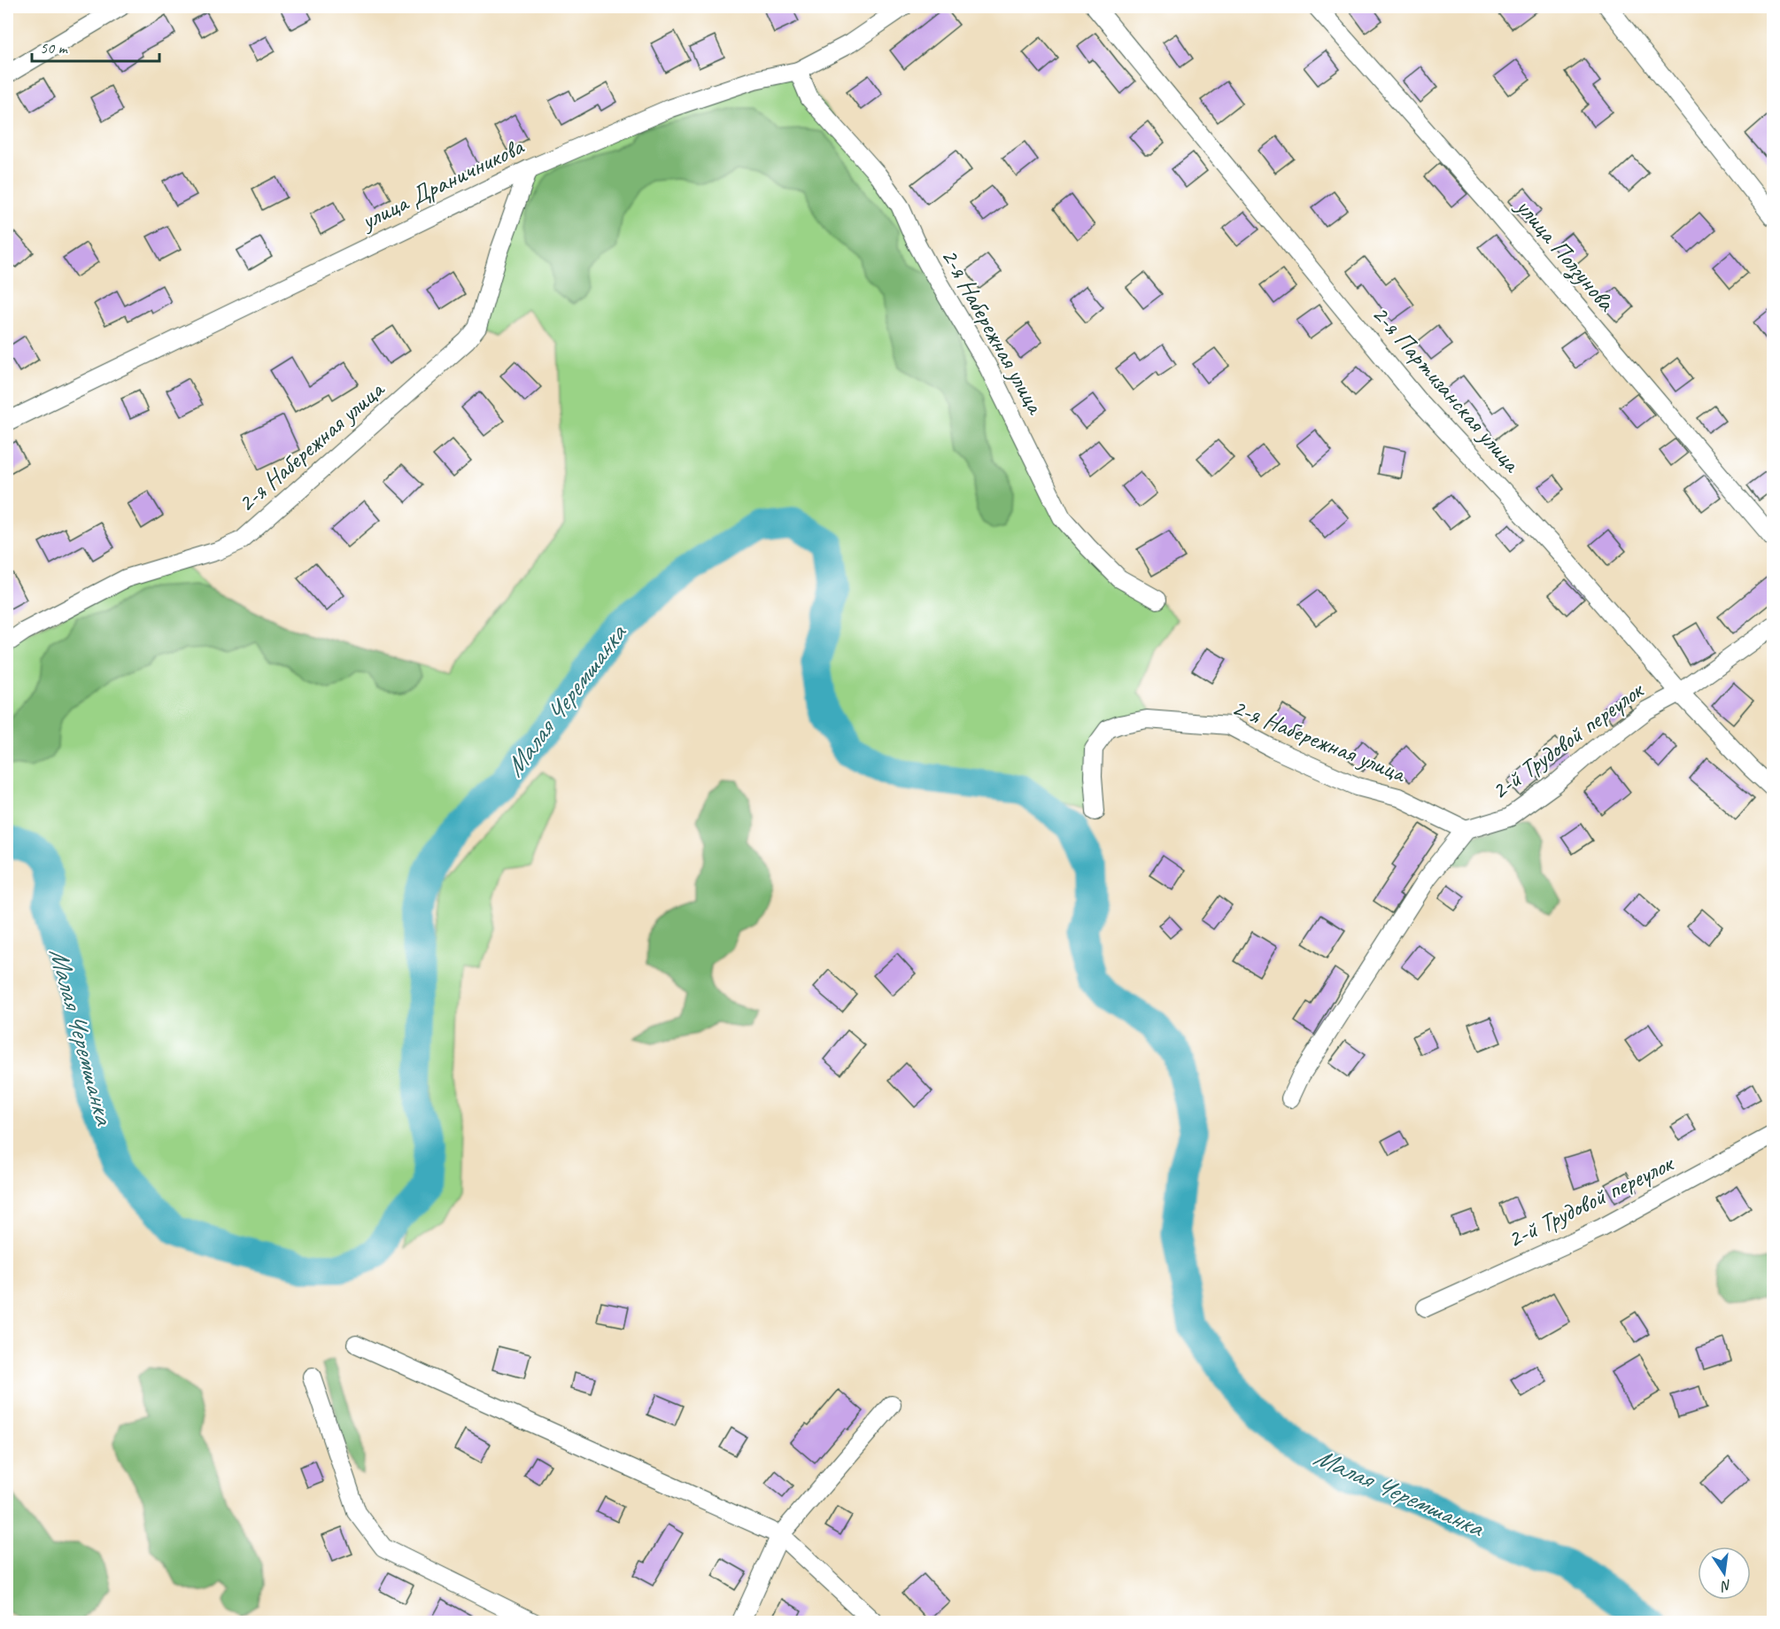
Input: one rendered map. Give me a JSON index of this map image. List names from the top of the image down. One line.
{"streets":{"street":["улица Драничникова","улица Ползунова","2-я Набережная улица","2-я Партизанская улица","2-й Трудовой переулок"]},"crossings":[["улица Драничникова","2-я Набережная улица"],["2-я Набережная улица","2-й Трудовой переулок"],["2-я Партизанская улица","2-й Трудовой переулок"]],"water":["Малая Черемшанка"],"scale_bar":"50 m","north":"bottom"}
